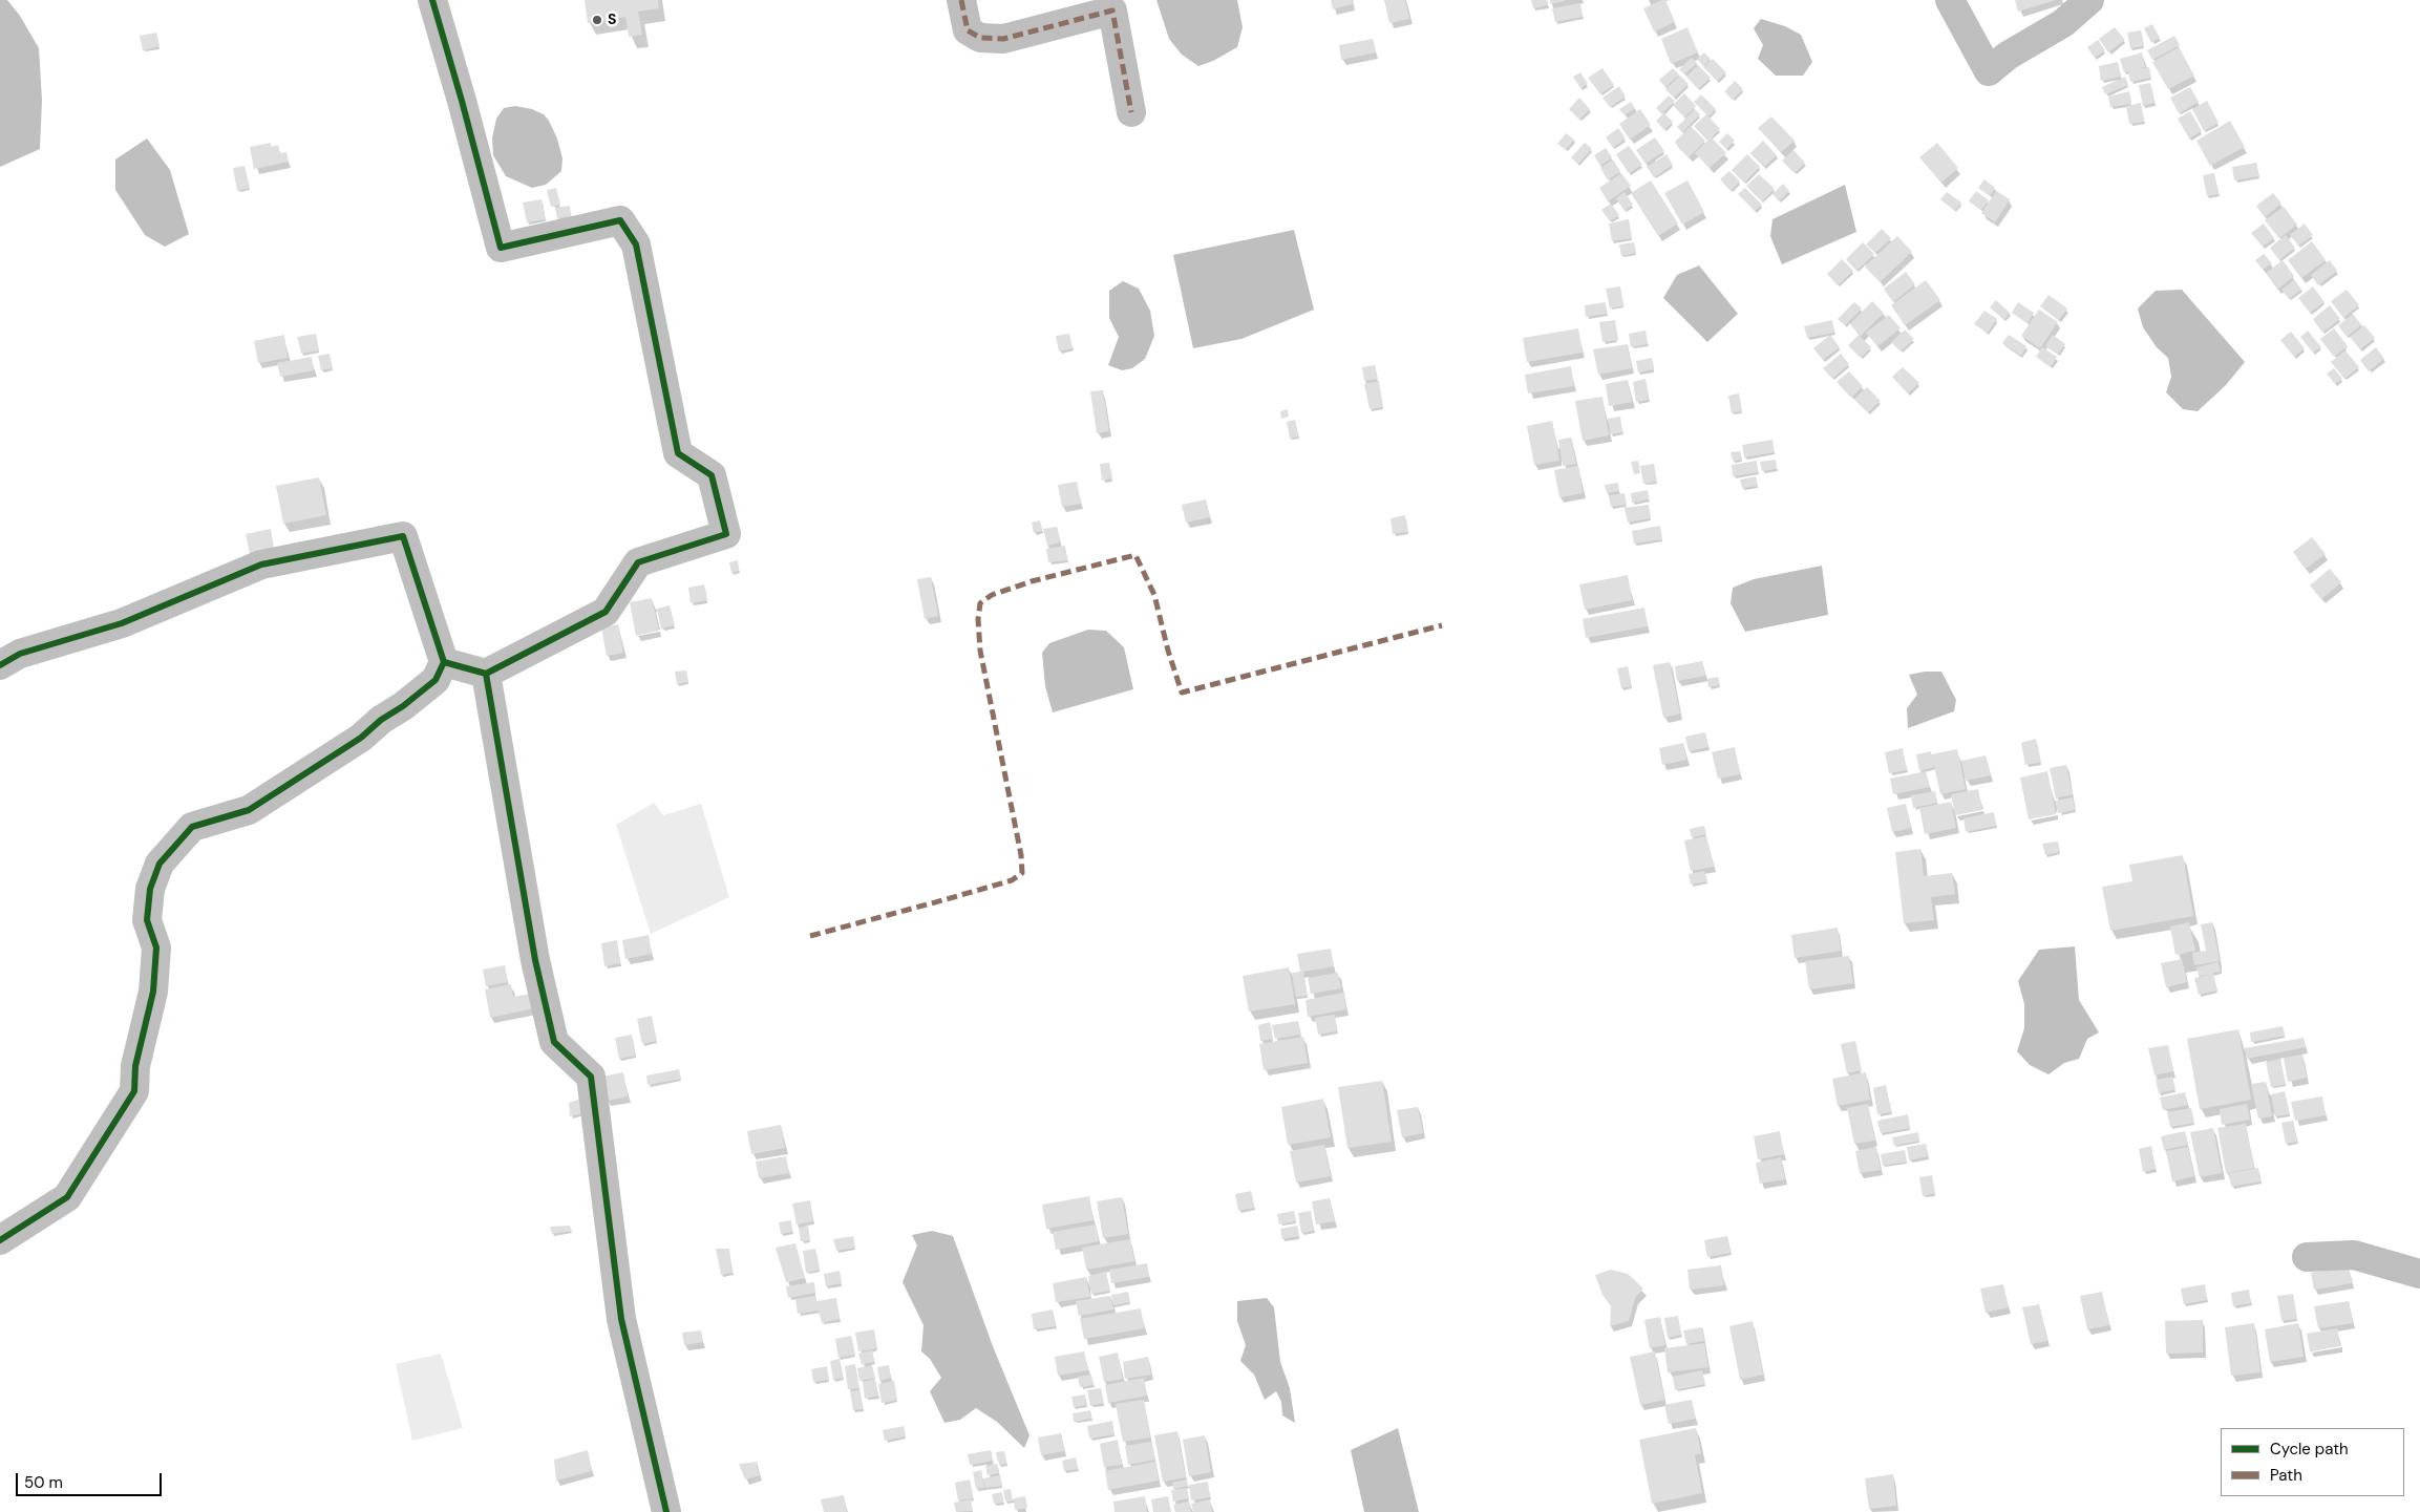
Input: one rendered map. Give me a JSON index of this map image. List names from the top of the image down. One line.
{"places":["S"],"legend":["Cycle path","Path"],"scale_bar":"50 m"}
